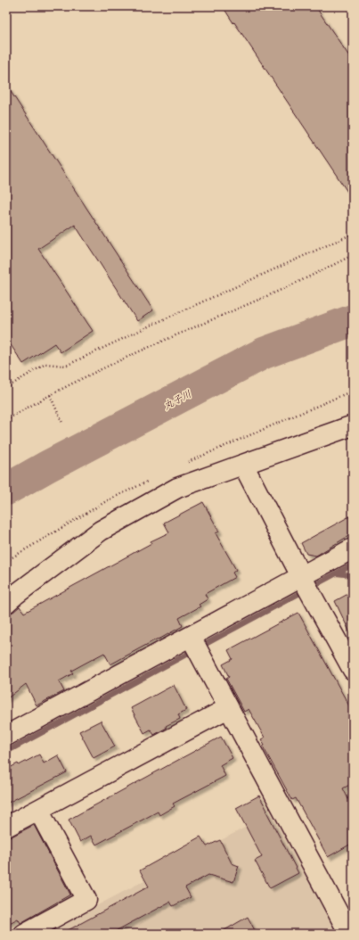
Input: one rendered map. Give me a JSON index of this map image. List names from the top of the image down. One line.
{"water":["丸子川"]}
